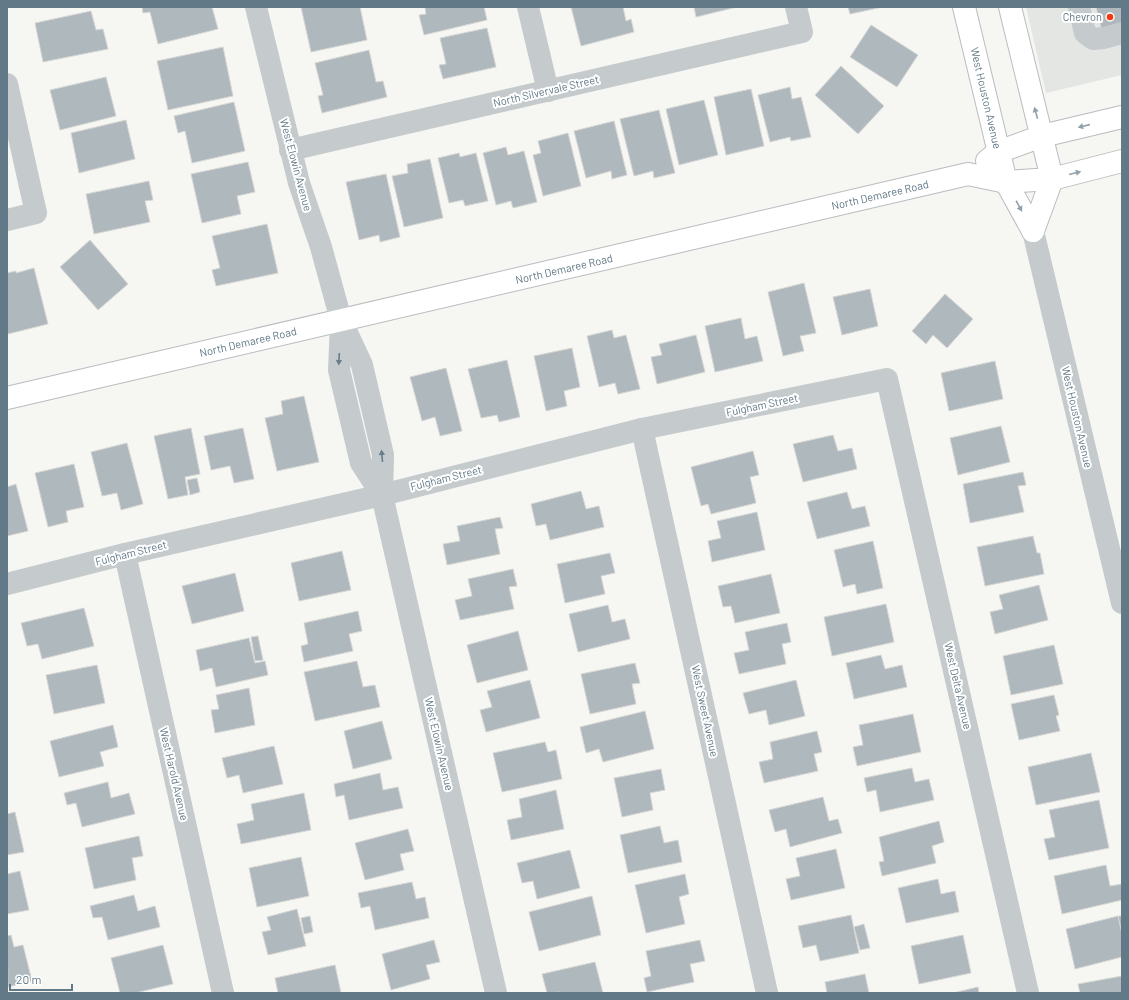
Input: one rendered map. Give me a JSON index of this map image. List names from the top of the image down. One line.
{"streets":{"main road":["West Houston Avenue","North Demaree Road"],"street":["North Silvervale Street","West Elowin Avenue","Fulgham Street","West Delta Avenue","West Sweet Avenue","West Harold Avenue"]},"crossings":[["North Silvervale Street","West Elowin Avenue"],["West Houston Avenue","North Demaree Road"],["West Elowin Avenue","North Demaree Road"],["West Elowin Avenue","Fulgham Street"],["Fulgham Street","West Delta Avenue"],["Fulgham Street","West Sweet Avenue"],["Fulgham Street","West Harold Avenue"]],"places":["Chevron"],"scale_bar":"20 m"}
